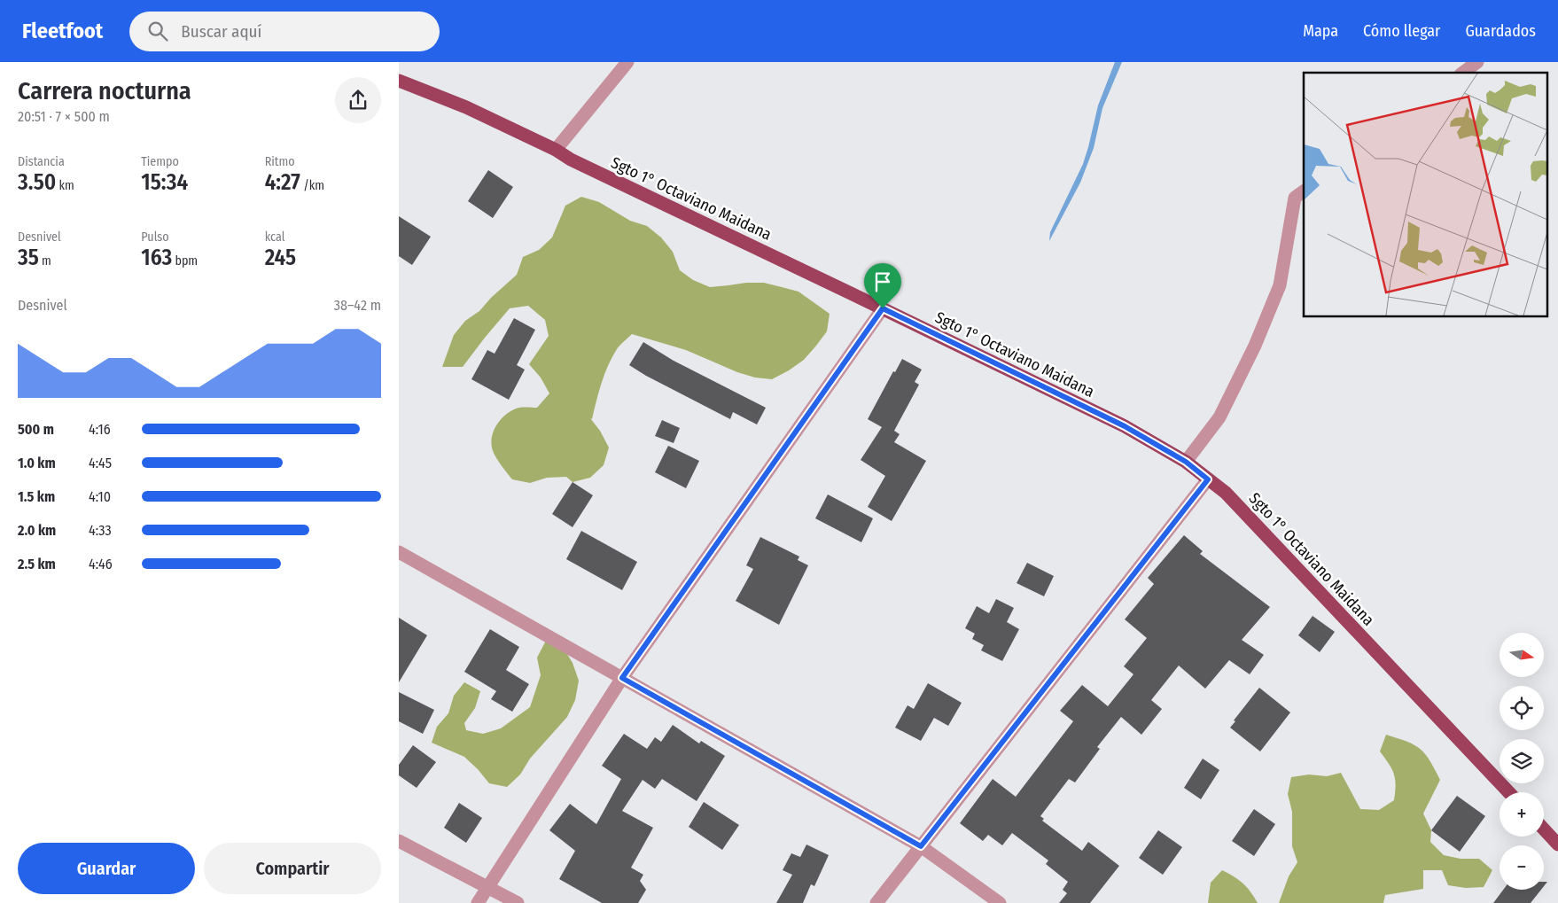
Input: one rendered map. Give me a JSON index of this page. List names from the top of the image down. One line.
{"streets":{"main road":["Sgto 1° Octaviano Maidana"]},"north":"right","page":{"header":"Fleetfoot","search":"Buscar aquí","nav":["Mapa","Cómo llegar","Guardados"],"heading":["Carrera nocturna","20:51 · 7 × 500 m"],"stats":[["Distancia","3.50 km"],["Tiempo","15:34"],["Ritmo","4:27 /km"],["Desnivel","35 m"],["Pulso","163 bpm"],["kcal","245"]],"chart":["Desnivel","38–42 m"],"list":[{"name":"500 m","note":"4:16"},{"name":"1.0 km","note":"4:45"},{"name":"1.5 km","note":"4:10"},{"name":"2.0 km","note":"4:33"},{"name":"2.5 km","note":"4:46"}],"map_buttons":["+","−"],"buttons":["Guardar","Compartir"]}}
